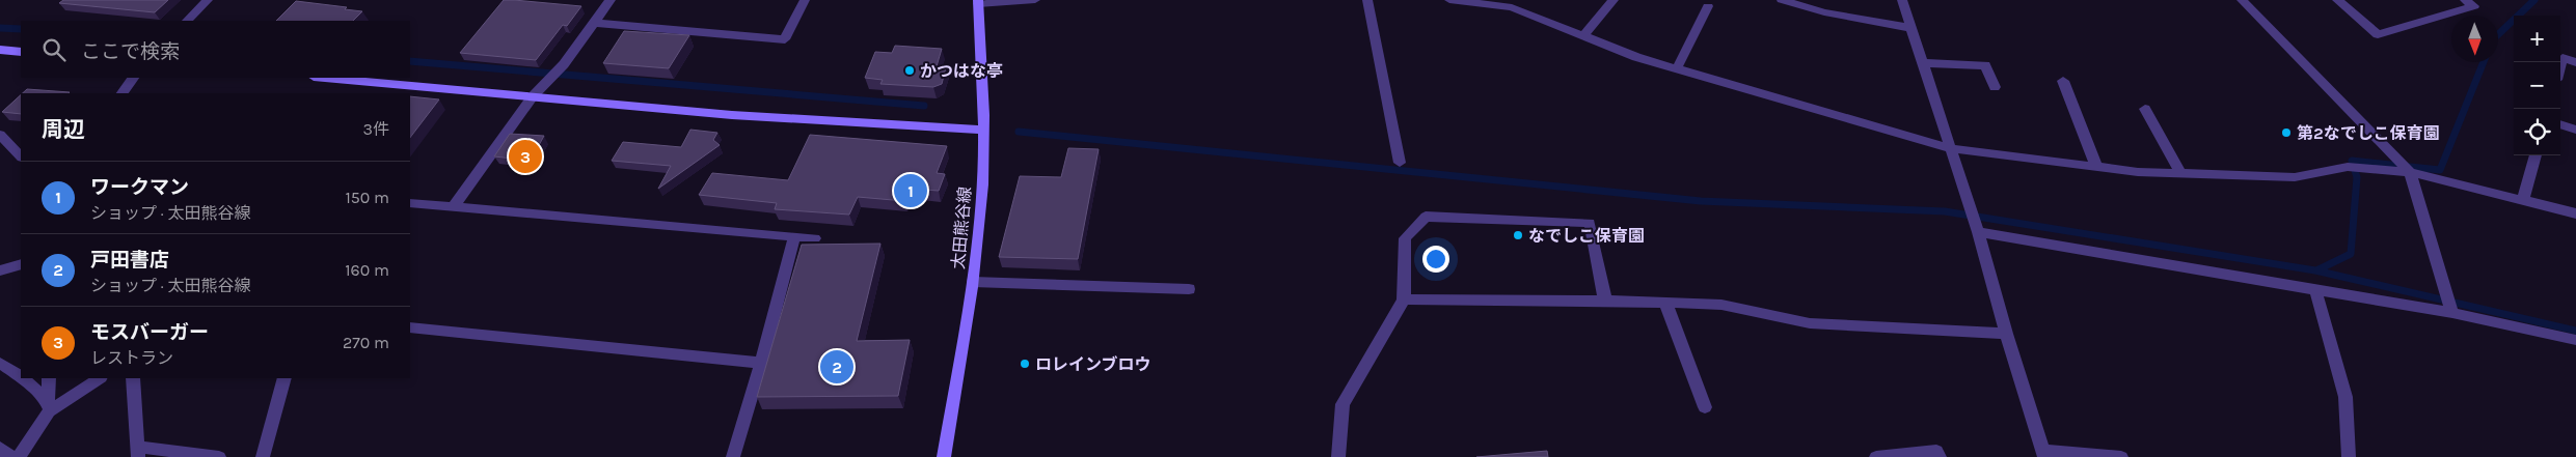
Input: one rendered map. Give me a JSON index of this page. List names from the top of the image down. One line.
{"streets":{"street":["太田熊谷線"]},"places":["かつはな亭","第2なでしこ保育園","なでしこ保育園","ロレインブロウ"],"north":"bottom","page":{"map_buttons":["+","−"],"search":"ここで検索","heading":["周辺","3件"],"pins":["3","1","2"],"list":[{"mark":"1","name":"ワークマン","note":"ショップ · 太田熊谷線","value":"150 m"},{"mark":"2","name":"戸田書店","note":"ショップ · 太田熊谷線","value":"160 m"},{"mark":"3","name":"モスバーガー","note":"レストラン","value":"270 m"}]}}
